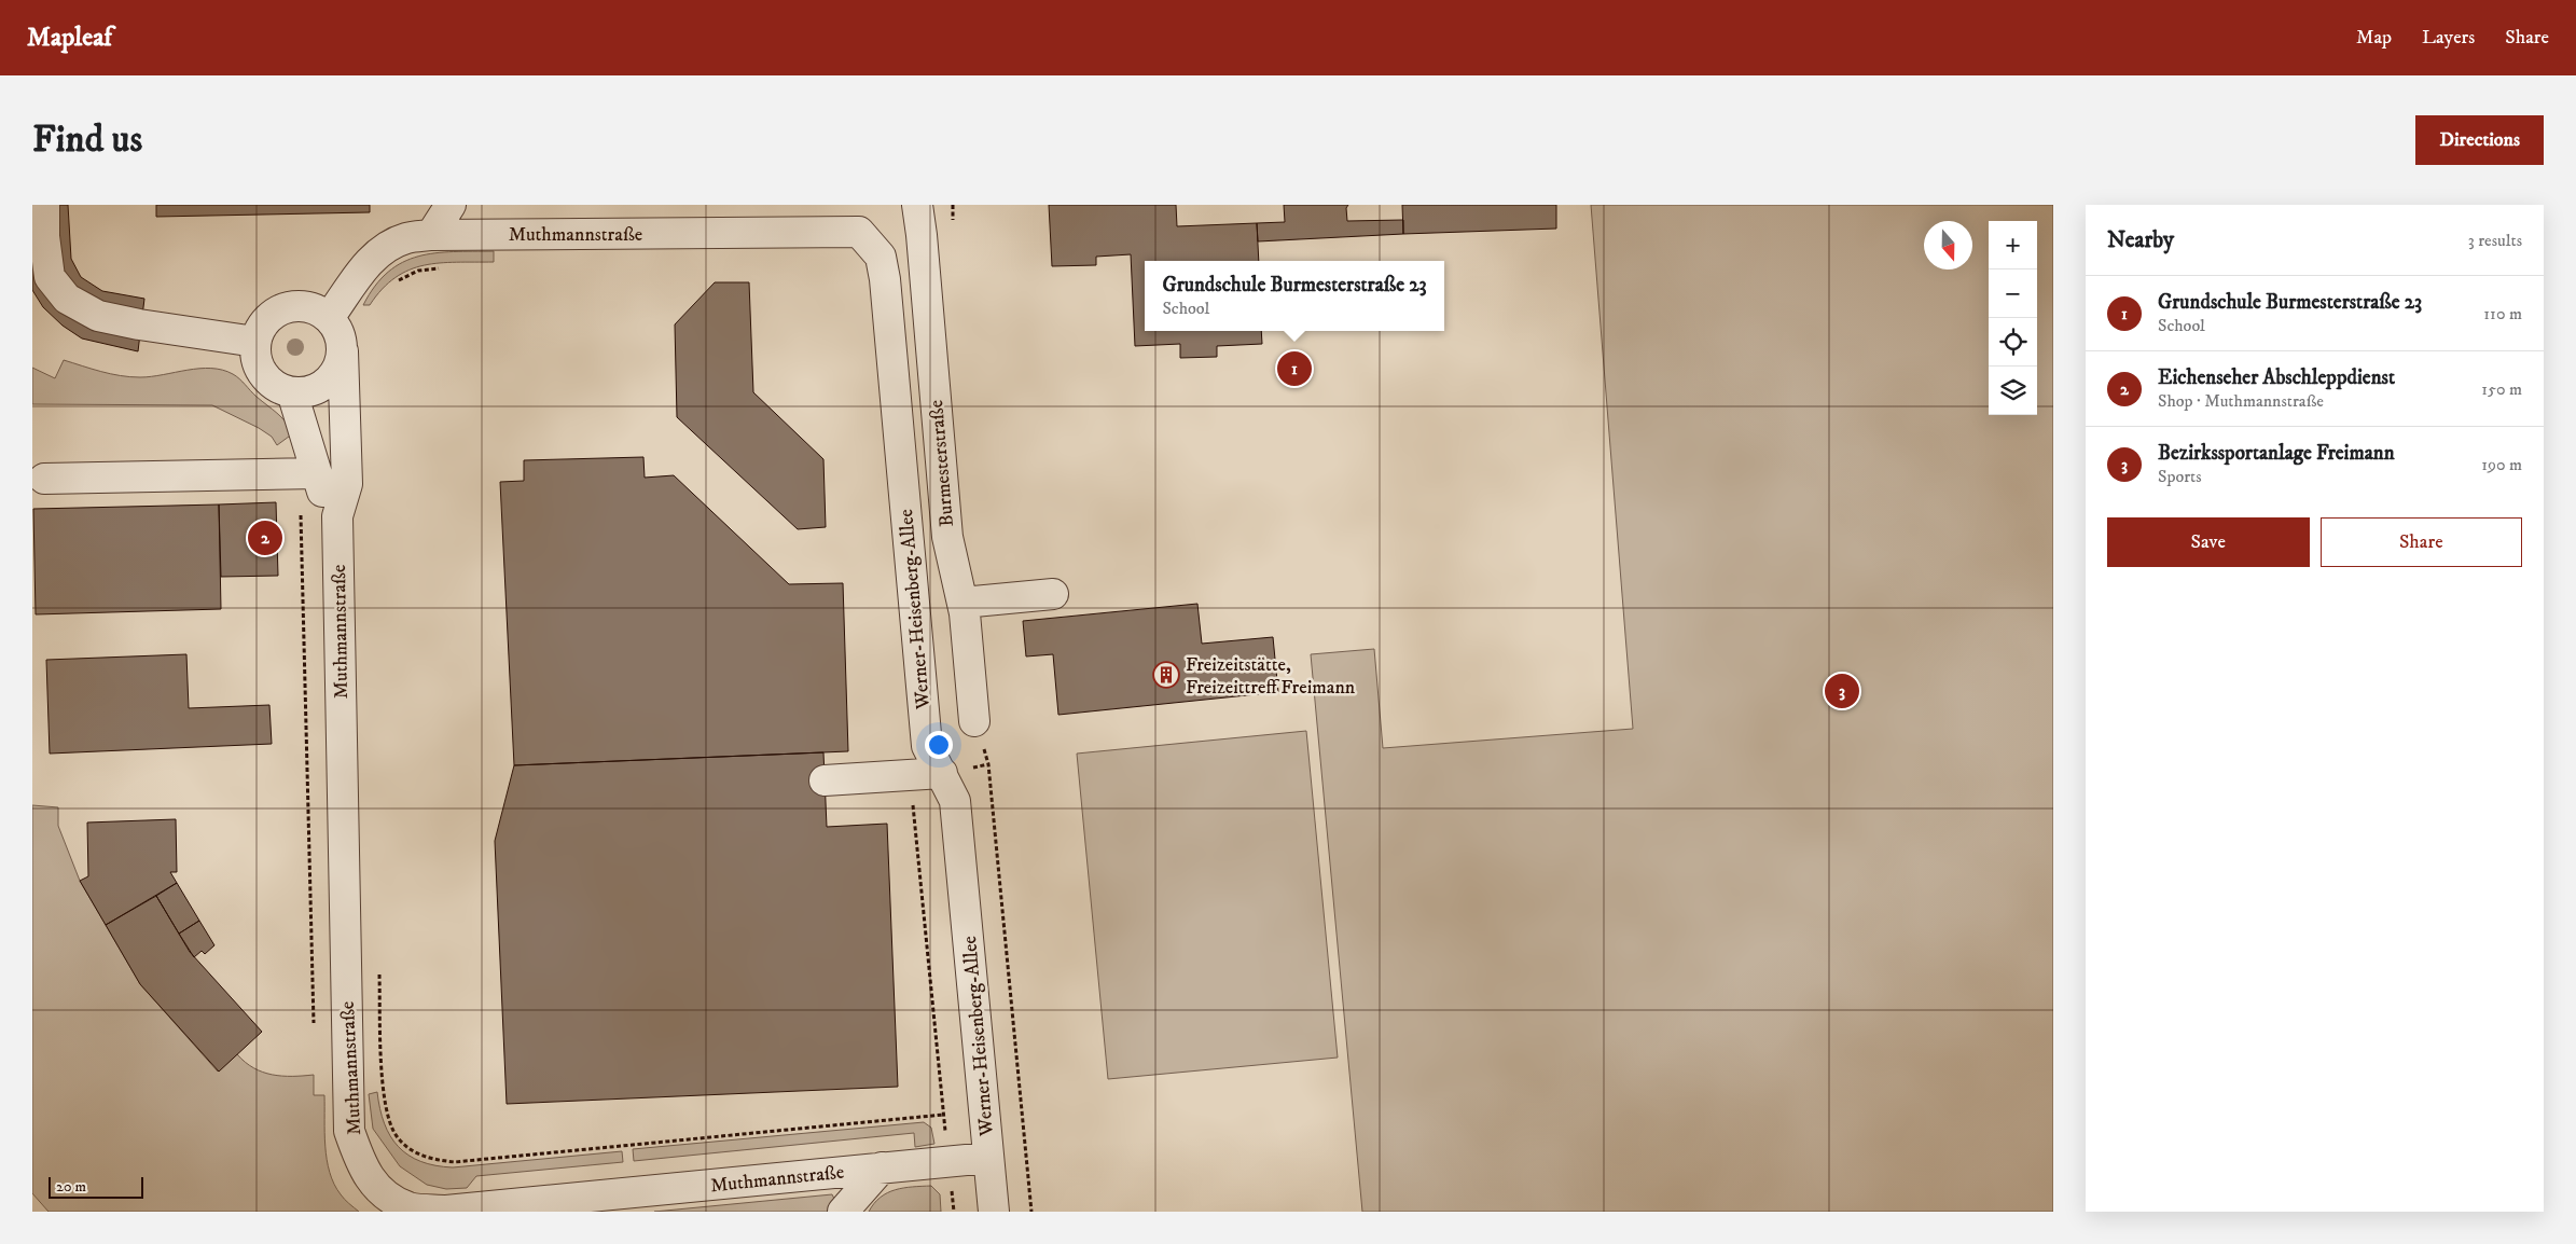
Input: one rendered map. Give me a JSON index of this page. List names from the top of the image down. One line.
{"streets":{"street":["Muthmannstraße","Burmesterstraße","Werner-Heisenberg-Allee"]},"crossings":[["Muthmannstraße","Werner-Heisenberg-Allee"]],"places":{"building":["Freizeitstätte, Freizeittreff Freimann"]},"scale_bar":"20 m","north":"bottom","page":{"header":"Mapleaf","nav":["Map","Layers","Share"],"buttons":["Directions",["Save","Share"]],"title":"Find us","heading":["Nearby","3 results"],"map_buttons":["+","−"],"popup":["Grundschule Burmesterstraße 23","School"],"list":[{"mark":"1","name":"Grundschule Burmesterstraße 23","note":"School","value":"110 m"},{"mark":"2","name":"Eichenseher Abschleppdienst","note":"Shop · Muthmannstraße","value":"150 m"},{"mark":"3","name":"Bezirkssportanlage Freimann","note":"Sports","value":"190 m"}],"pins":["1","2","3"],"scale":"20 m"}}
